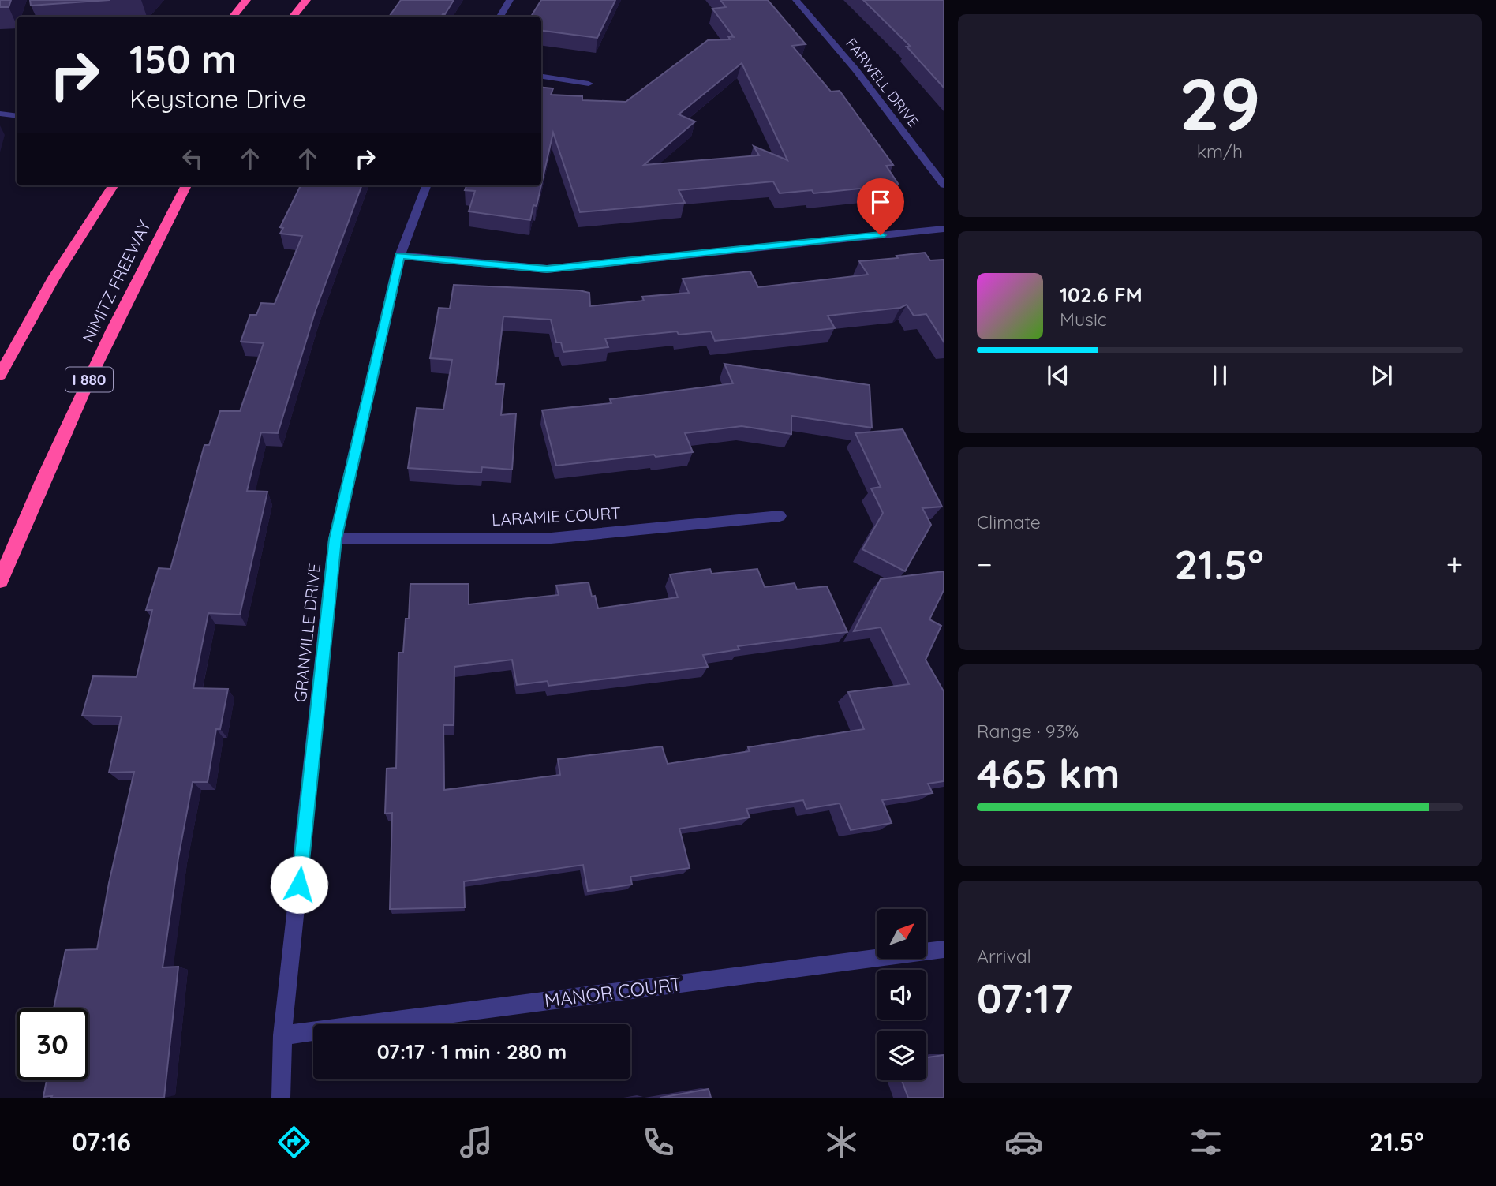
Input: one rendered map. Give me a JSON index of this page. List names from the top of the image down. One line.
{"streets":{"highway":["NIMITZ FREEWAY","I 880"],"street":["FARWELL DRIVE","LARAMIE COURT","GRANVILLE DRIVE","MANOR COURT"]},"crossings":[["LARAMIE COURT","GRANVILLE DRIVE"],["GRANVILLE DRIVE","MANOR COURT"]],"north":"top right","page":{"tile":[["29","km/h"],"Climate",["Range · 93%","465 km"],["Arrival","07:17"]],"turn":["150 m","Keystone Drive"],"song":["102.6 FM","Music"],"heat":["−","21.5°","+"],"limit":"30","trip":"07:17 · 1 min · 280 m","tabs":["07:16","21.5°"]}}
